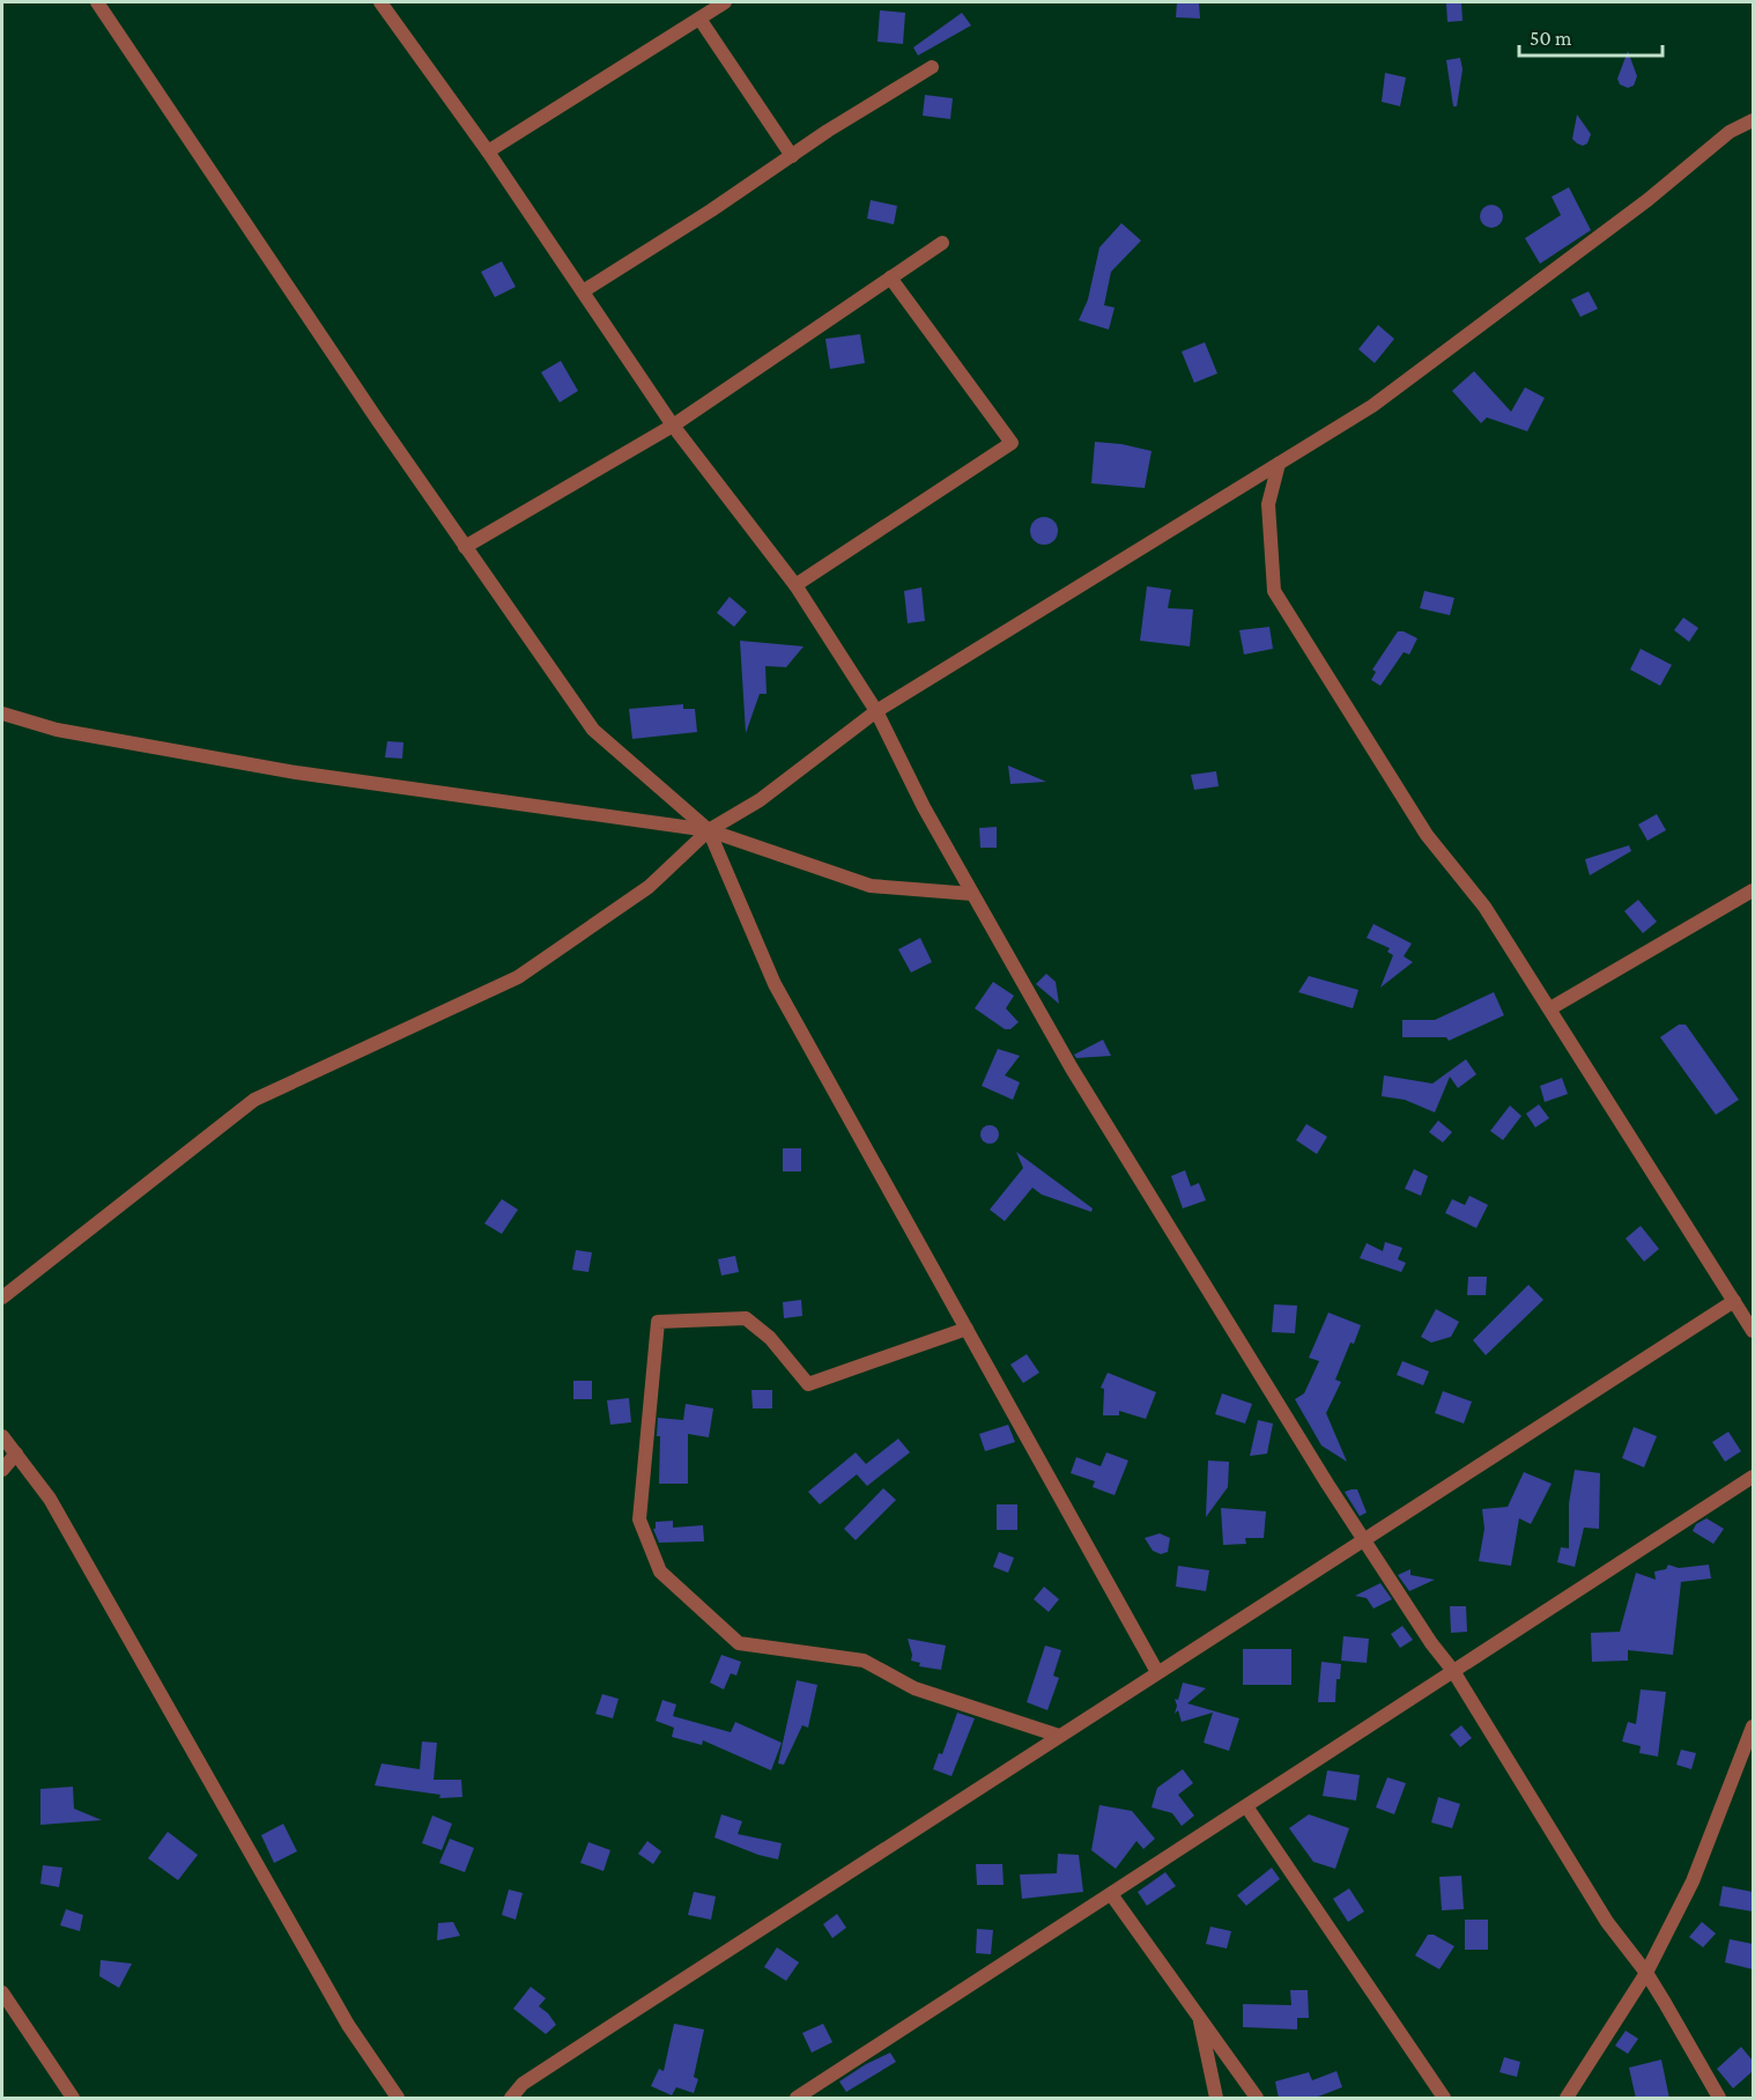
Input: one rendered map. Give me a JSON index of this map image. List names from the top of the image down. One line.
{"scale_bar":"50 m"}
